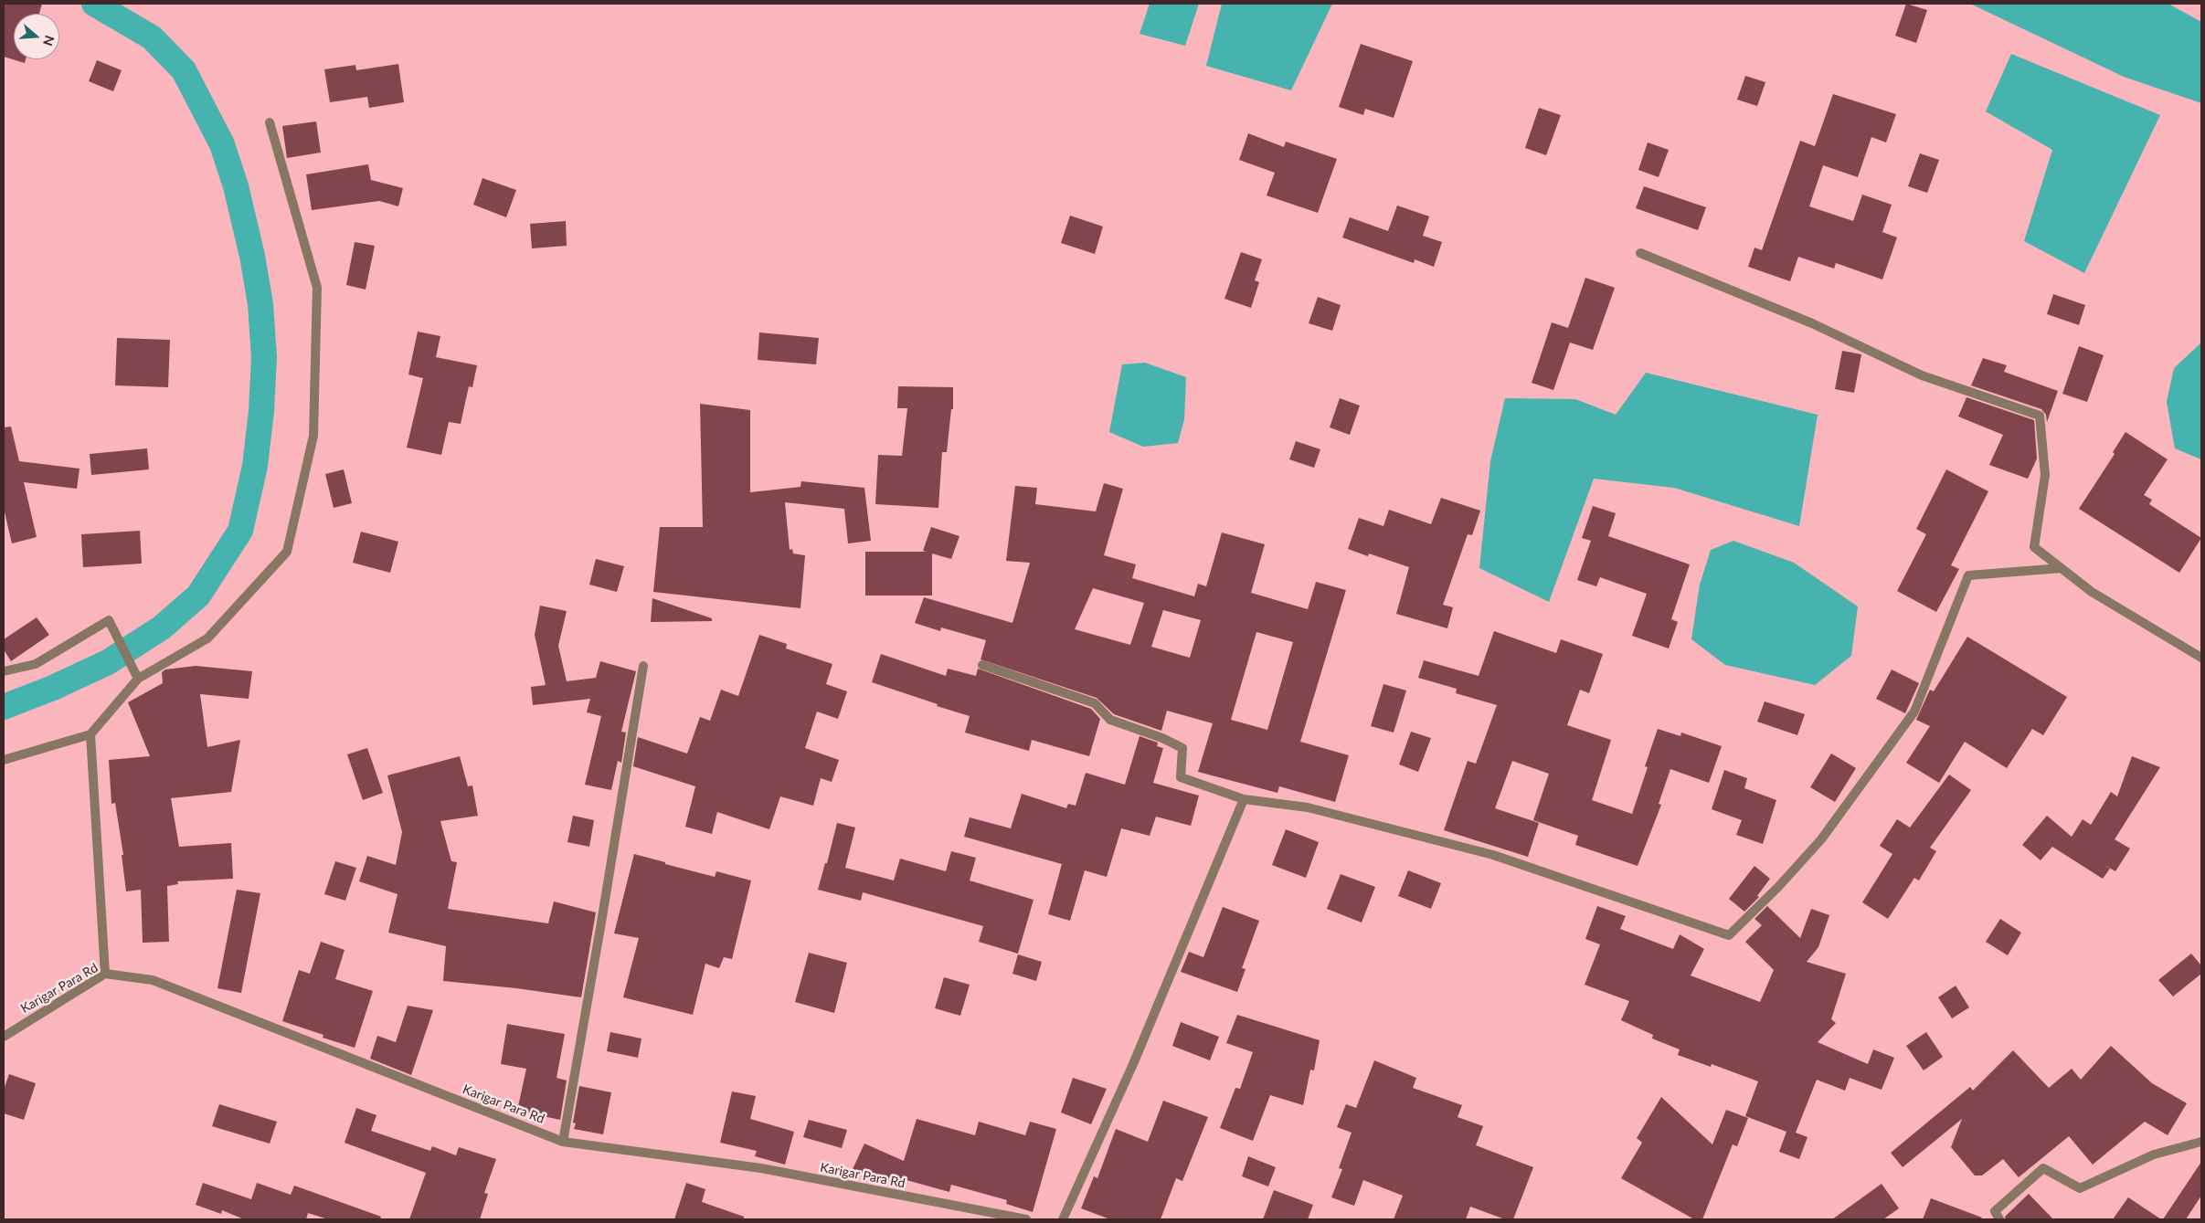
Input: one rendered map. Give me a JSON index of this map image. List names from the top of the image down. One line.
{"streets":{"street":["Karigar Para Rd"]},"north":"right"}
